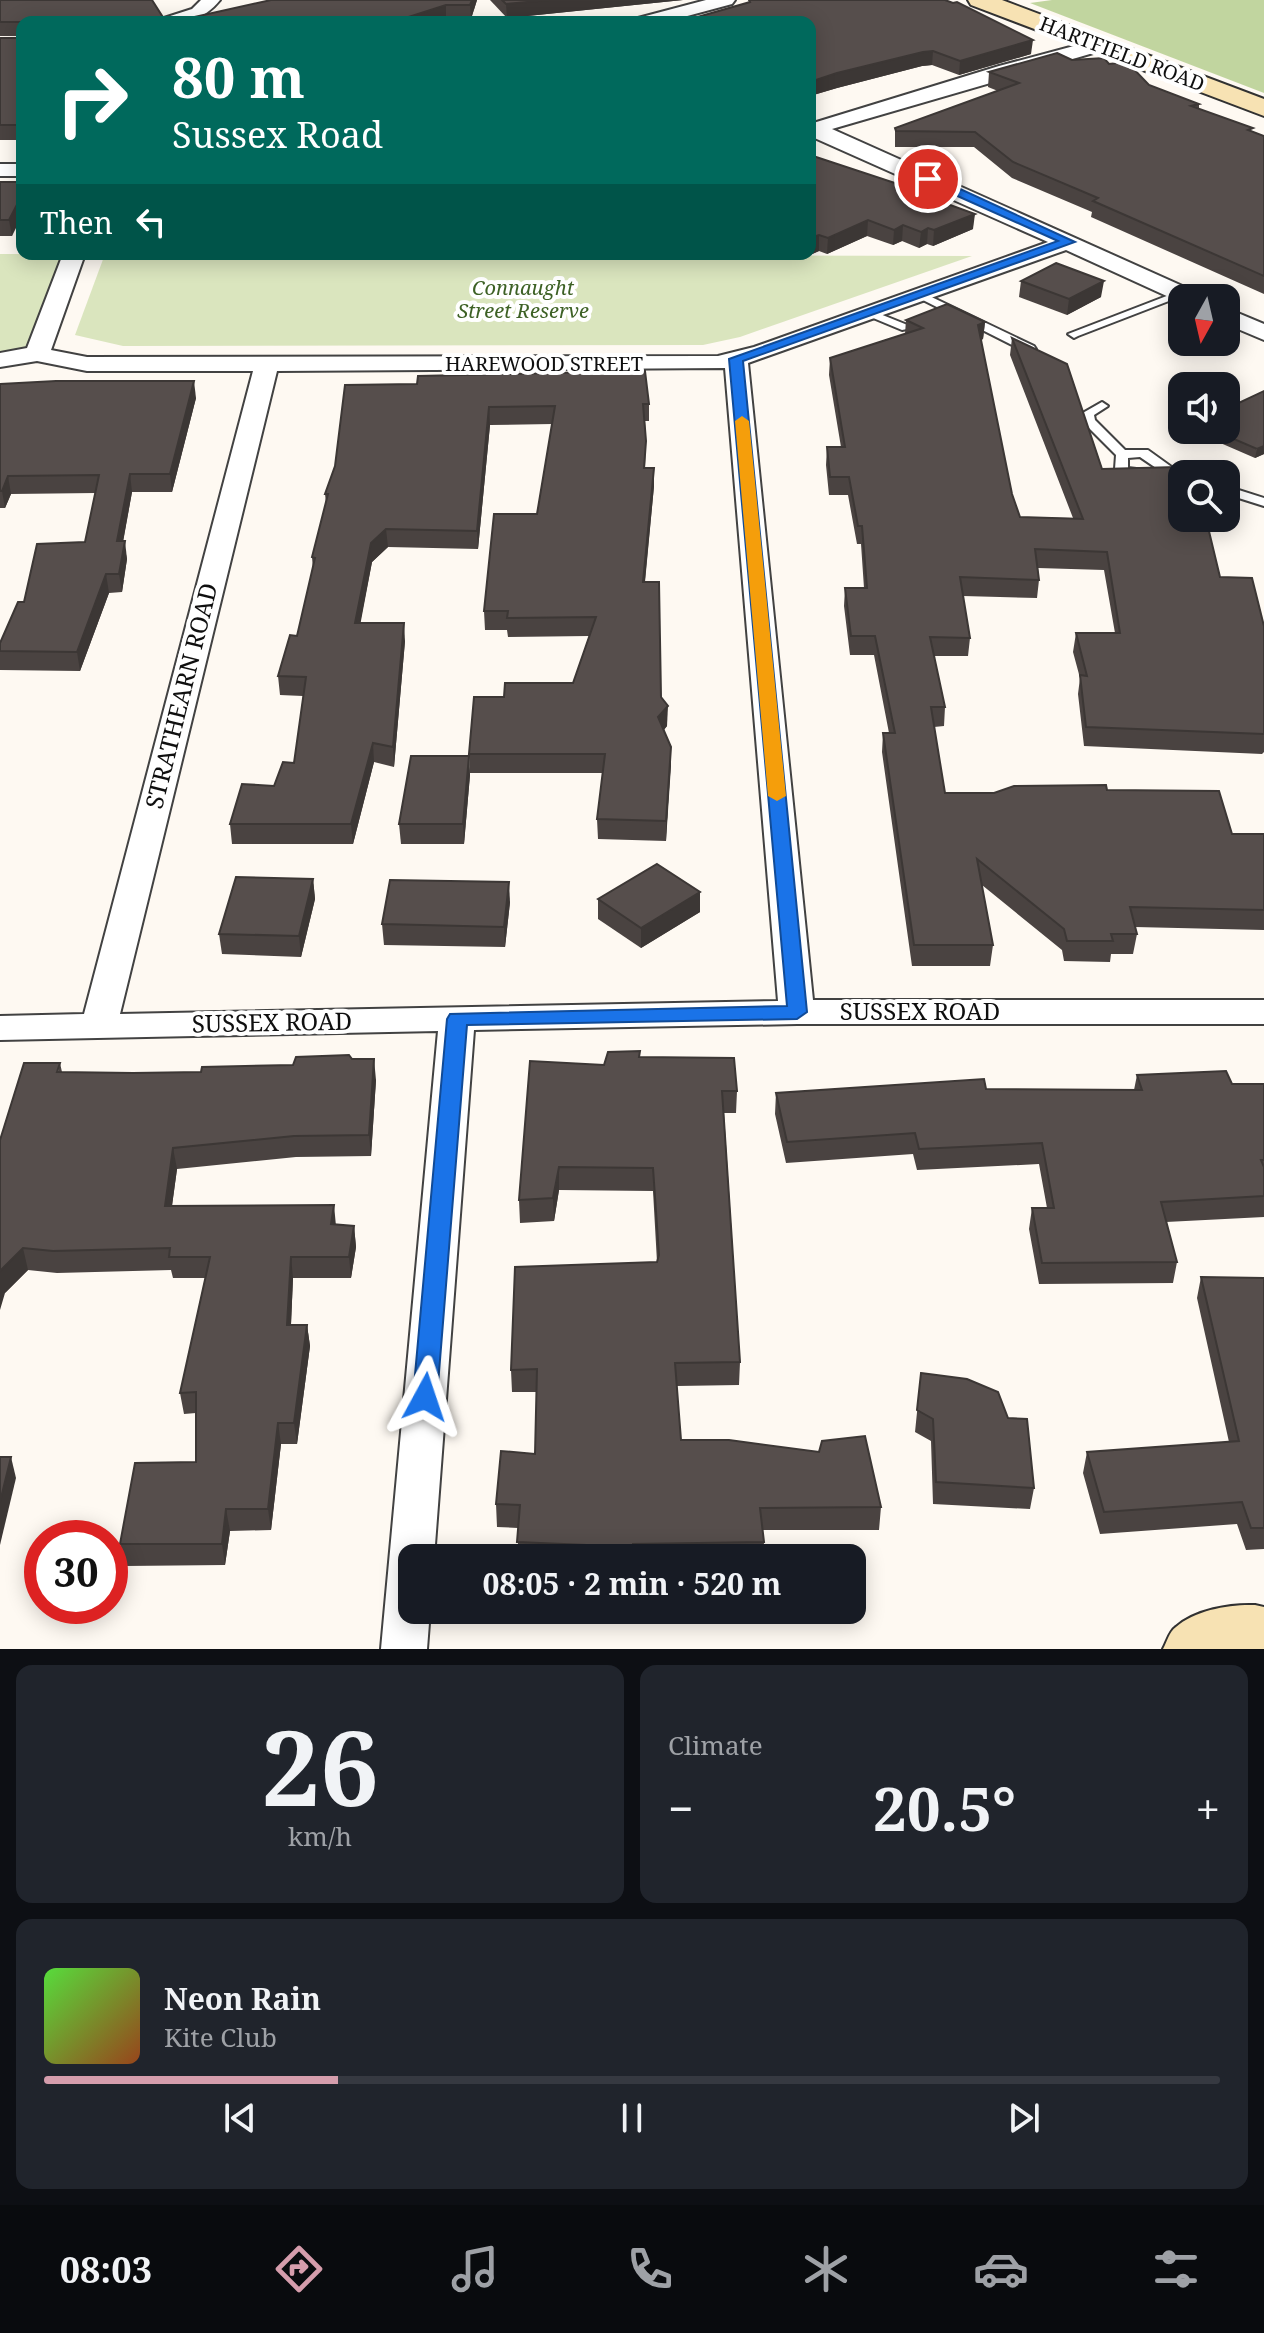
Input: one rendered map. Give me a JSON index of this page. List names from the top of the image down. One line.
{"streets":{"street":["HARTFIELD ROAD","HAREWOOD STREET","STRATHEARN ROAD","SUSSEX ROAD"]},"crossings":[["HAREWOOD STREET","STRATHEARN ROAD"],["STRATHEARN ROAD","SUSSEX ROAD"]],"parks":["Connaught Street Reserve"],"north":"bottom","page":{"turn":["80 m","Sussex Road"],"then":"Then","limit":"30","trip":"08:05 · 2 min · 520 m","tile":[["26","km/h"],"Climate"],"heat":["−","20.5°","+"],"song":["Neon Rain","Kite Club"],"tabs":"08:03"}}
